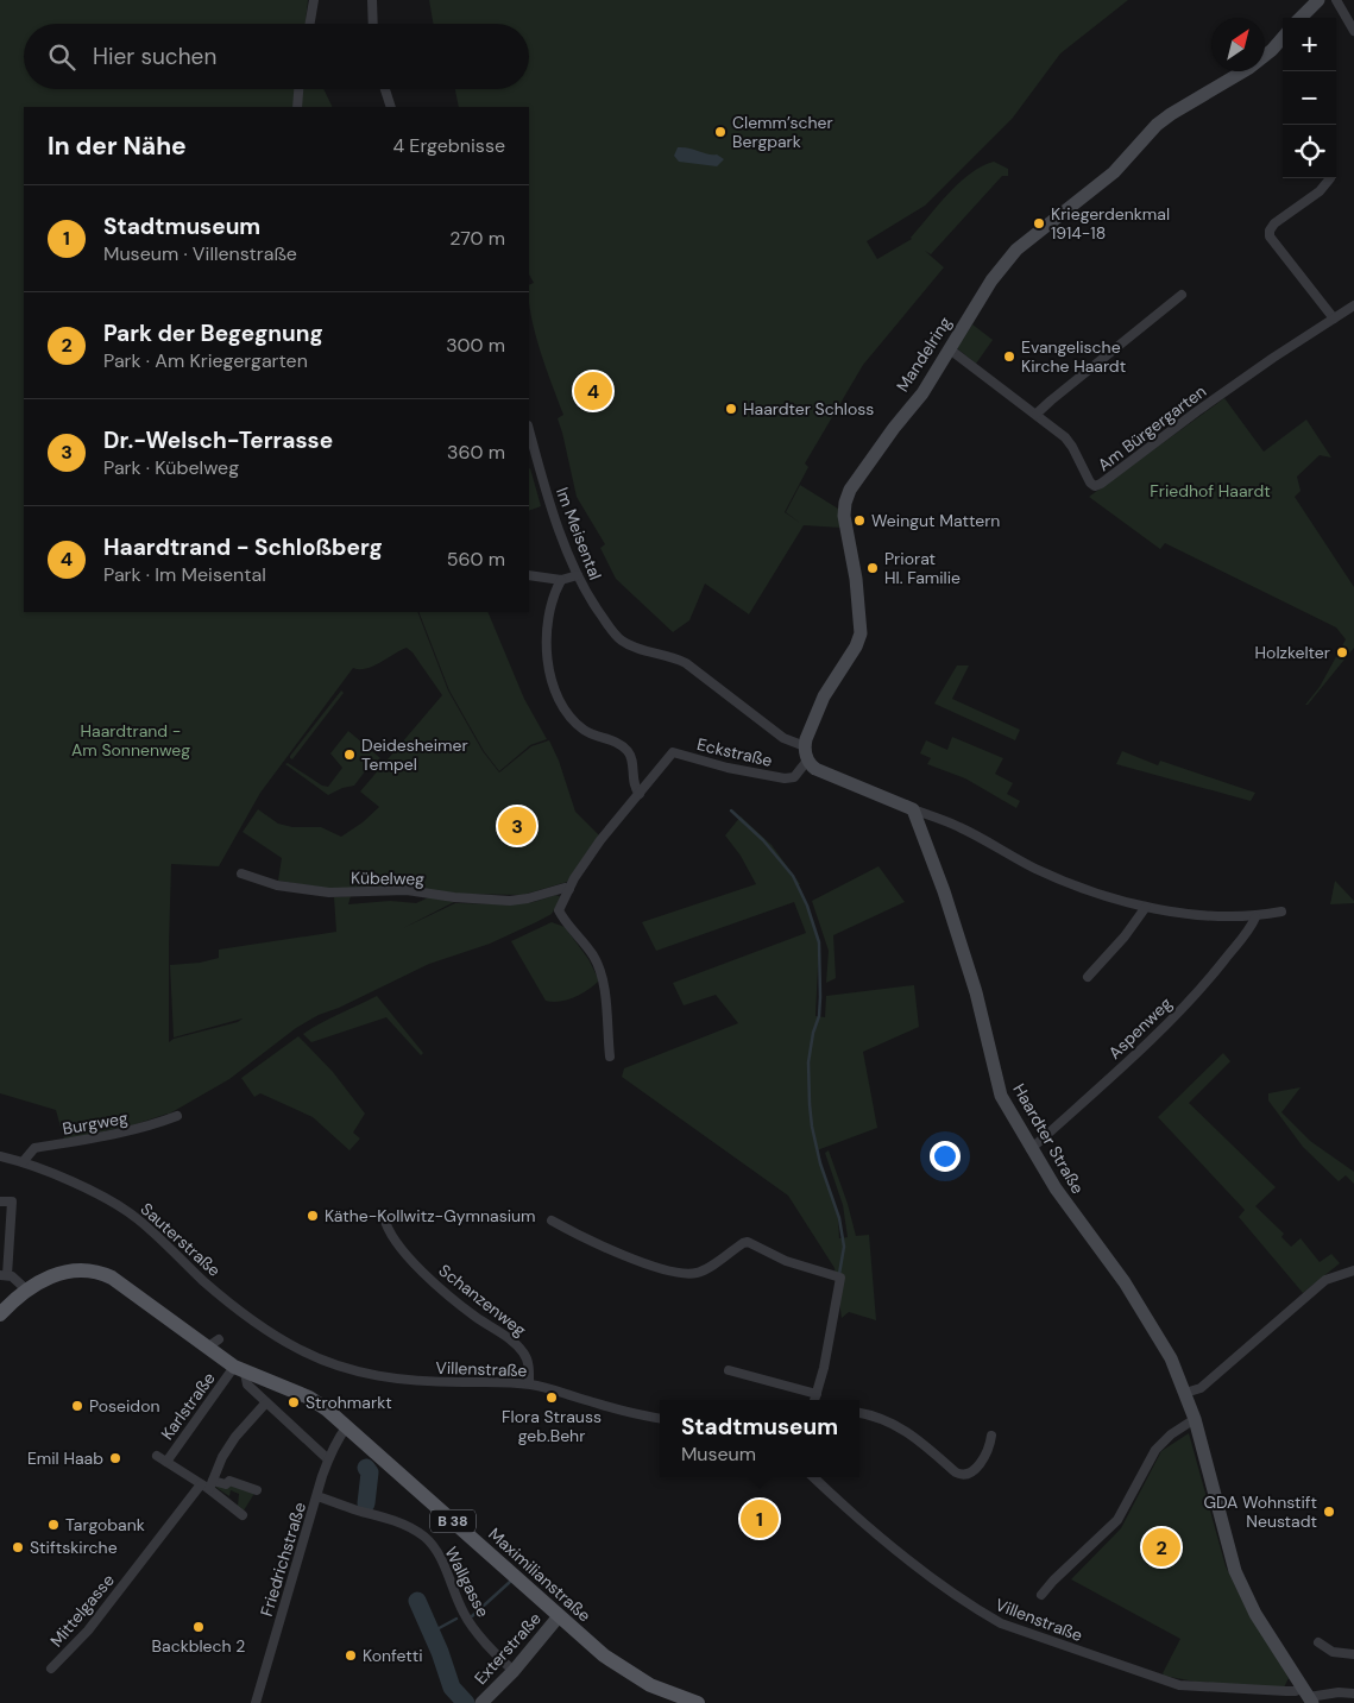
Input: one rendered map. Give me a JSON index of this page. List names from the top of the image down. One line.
{"streets":{"main road":["B 38","Maximilianstraße"],"street":["Mandelring","Am Bürgergarten","Im Meisental","Eckstraße","Kübelweg","Aspenweg","Burgweg","Haardter Straße","Sauterstraße","Schanzenweg","Villenstraße","Karlstraße","Friedrichstraße","Wallgasse","Mittelgasse","Exterstraße"]},"crossings":[["Mandelring","Am Bürgergarten"],["Mandelring","Im Meisental"],["Mandelring","Eckstraße"],["Im Meisental","Eckstraße"],["Aspenweg","Haardter Straße"],["Burgweg","Sauterstraße"],["Haardter Straße","Villenstraße"],["Sauterstraße","Villenstraße"],["Schanzenweg","Villenstraße"],["Karlstraße","B 38"],["Karlstraße","Mittelgasse"],["B 38","Friedrichstraße"],["B 38","Maximilianstraße"],["Friedrichstraße","Maximilianstraße"],["Friedrichstraße","Wallgasse"],["Maximilianstraße","Exterstraße"],["Wallgasse","Exterstraße"]],"parks":["Friedhof Haardt","Haardtrand - Am Sonnenweg"],"places":["Clemm’scher Bergpark","Kriegerdenkmal 1914-18","Evangelische Kirche Haardt","Haardter Schloss","Weingut Mattern","Priorat Hl. Familie","Holzkelter","Deidesheimer Tempel","Käthe-Kollwitz-Gymnasium","Flora Strauss geb.Behr","Strohmarkt","Poseidon","Emil Haab","GDA Wohnstift Neustadt","Targobank","Stiftskirche","Backblech 2","Konfetti"],"north":"top right","page":{"map_buttons":["+","−"],"search":"Hier suchen","heading":["In der Nähe","4 Ergebnisse"],"list":[{"mark":"1","name":"Stadtmuseum","note":"Museum · Villenstraße","value":"270 m"},{"mark":"2","name":"Park der Begegnung","note":"Park · Am Kriegergarten","value":"300 m"},{"mark":"3","name":"Dr.-Welsch-Terrasse","note":"Park · Kübelweg","value":"360 m"},{"mark":"4","name":"Haardtrand - Schloßberg","note":"Park · Im Meisental","value":"560 m"}],"pins":["4","3","1","2"],"popup":["Stadtmuseum","Museum"]}}
